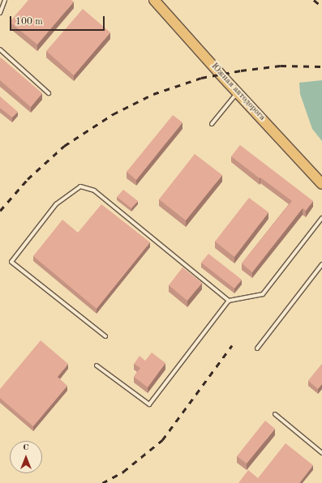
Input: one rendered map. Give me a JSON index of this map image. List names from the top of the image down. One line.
{"streets":{"main road":["Южная автодорога"]},"scale_bar":"100 m","north":"top"}
